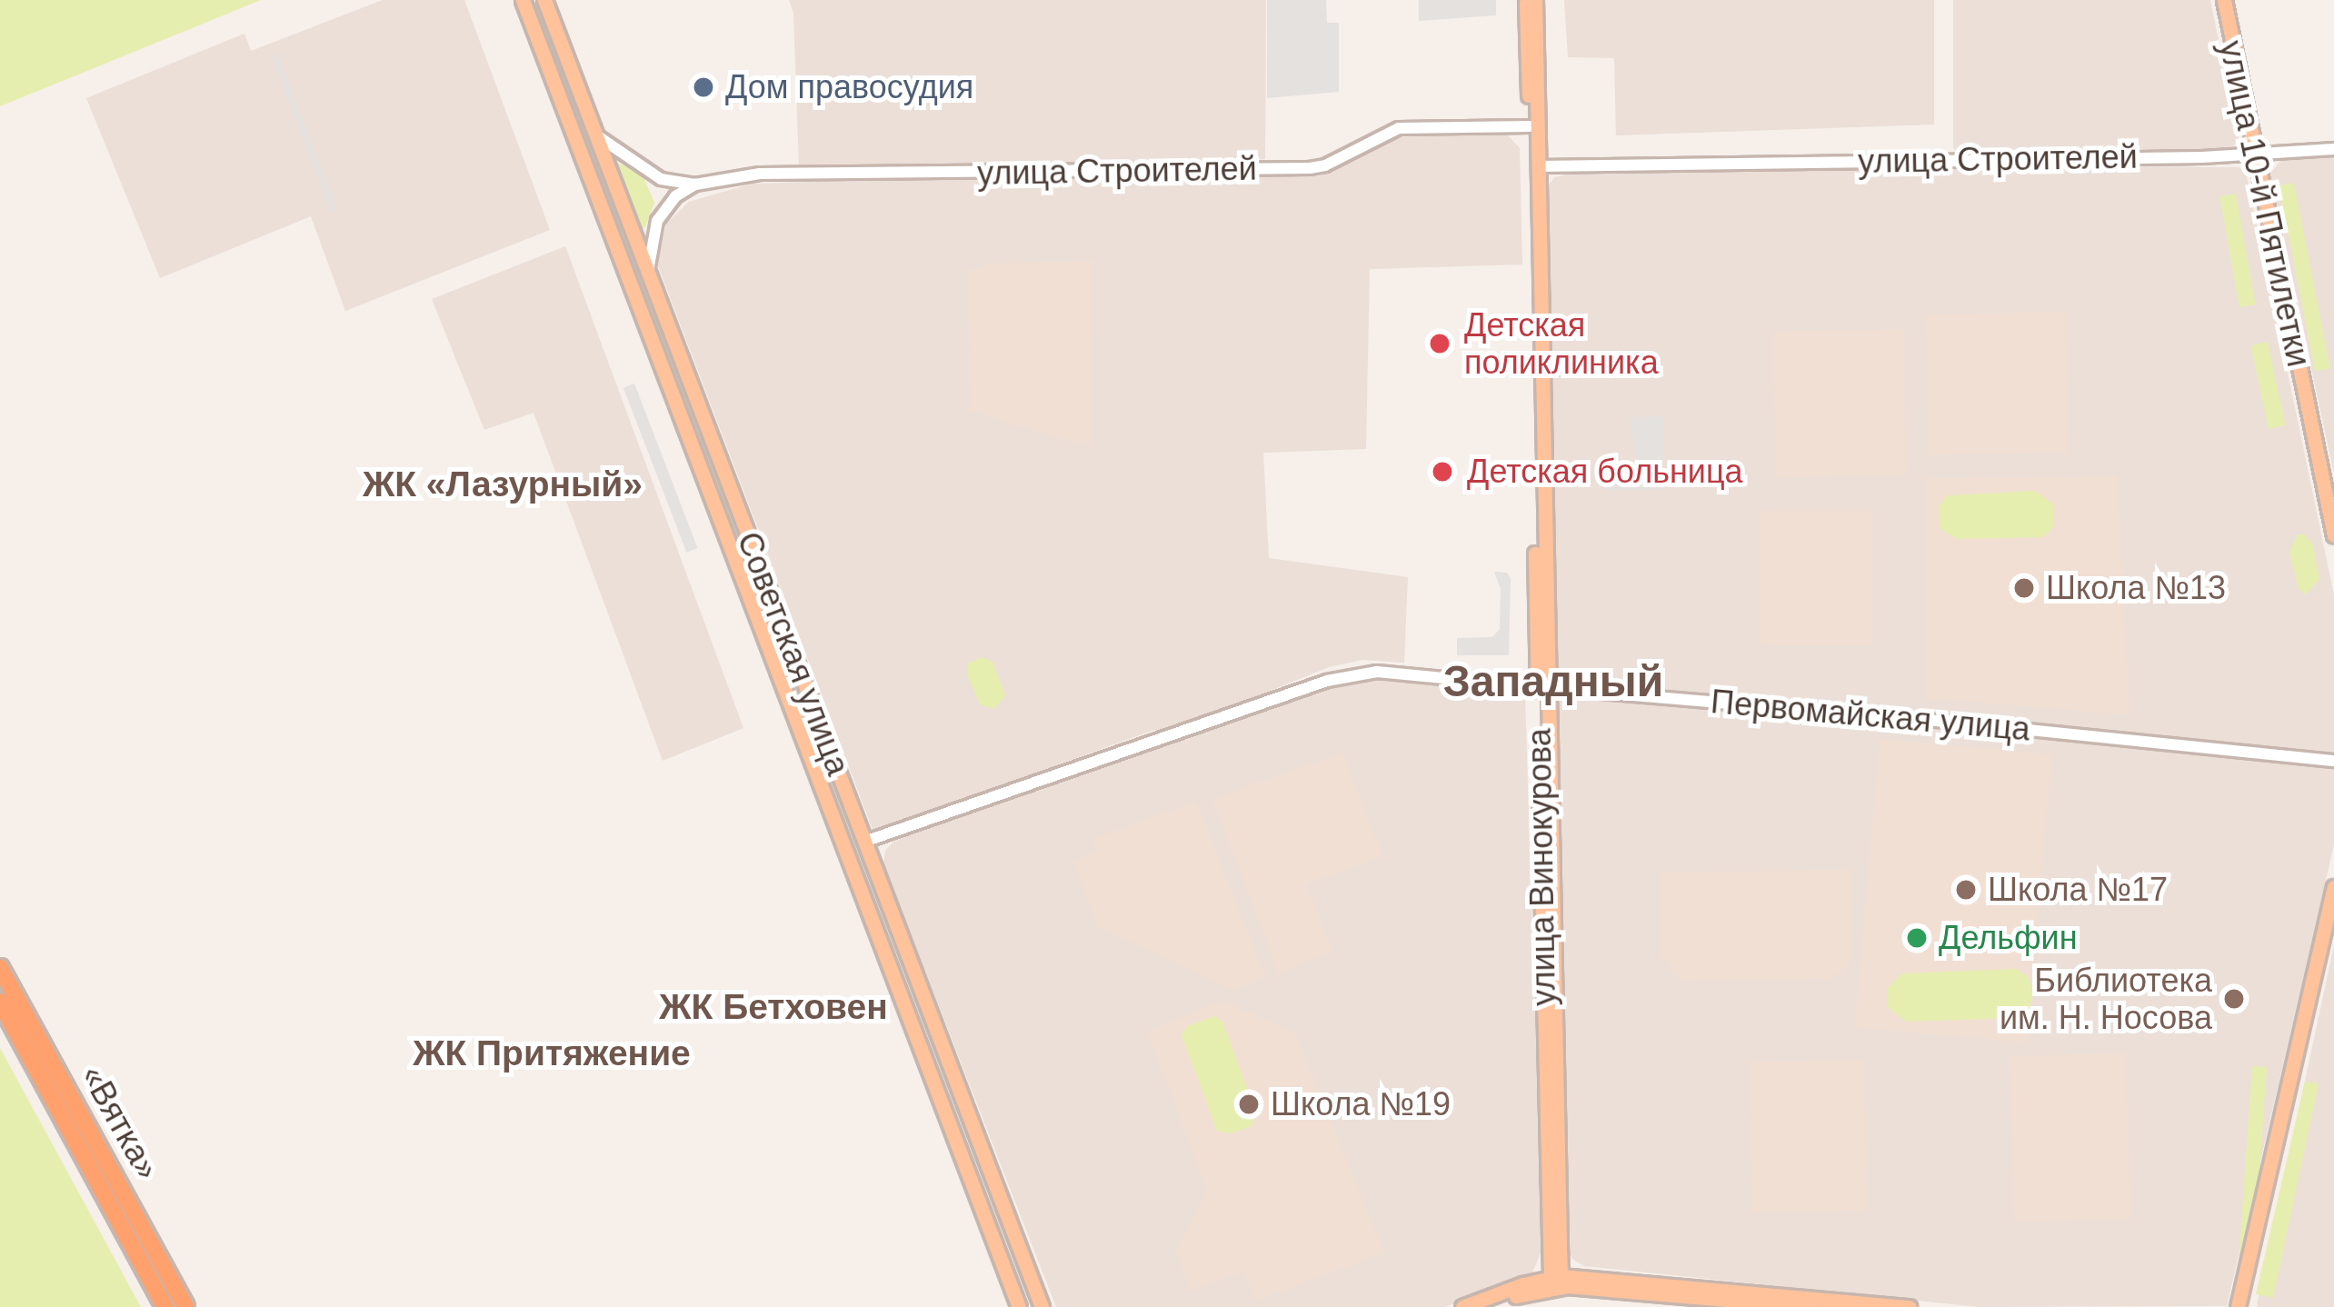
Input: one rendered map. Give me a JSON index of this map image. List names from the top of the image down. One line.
{"streets":{"highway":["«Вятка»"],"main road":["улица 10-й Пятилетки","Советская улица","Первомайская улица","улица Винокурова"],"street":["улица Строителей"]},"crossings":[["улица Строителей","улица 10-й Пятилетки"],["улица Строителей","Советская улица"],["улица Строителей","улица Винокурова"],["Советская улица","Первомайская улица"],["Первомайская улица","улица Винокурова"]],"districts":["ЖК «Лазурный»","Западный","ЖК Бетховен","ЖК Притяжение"],"places":["Дом правосудия","Детская поликлиника","Детская больница","Школа №13","Школа №17","Дельфин","Библиотека им. Н. Носова","Школа №19"]}
